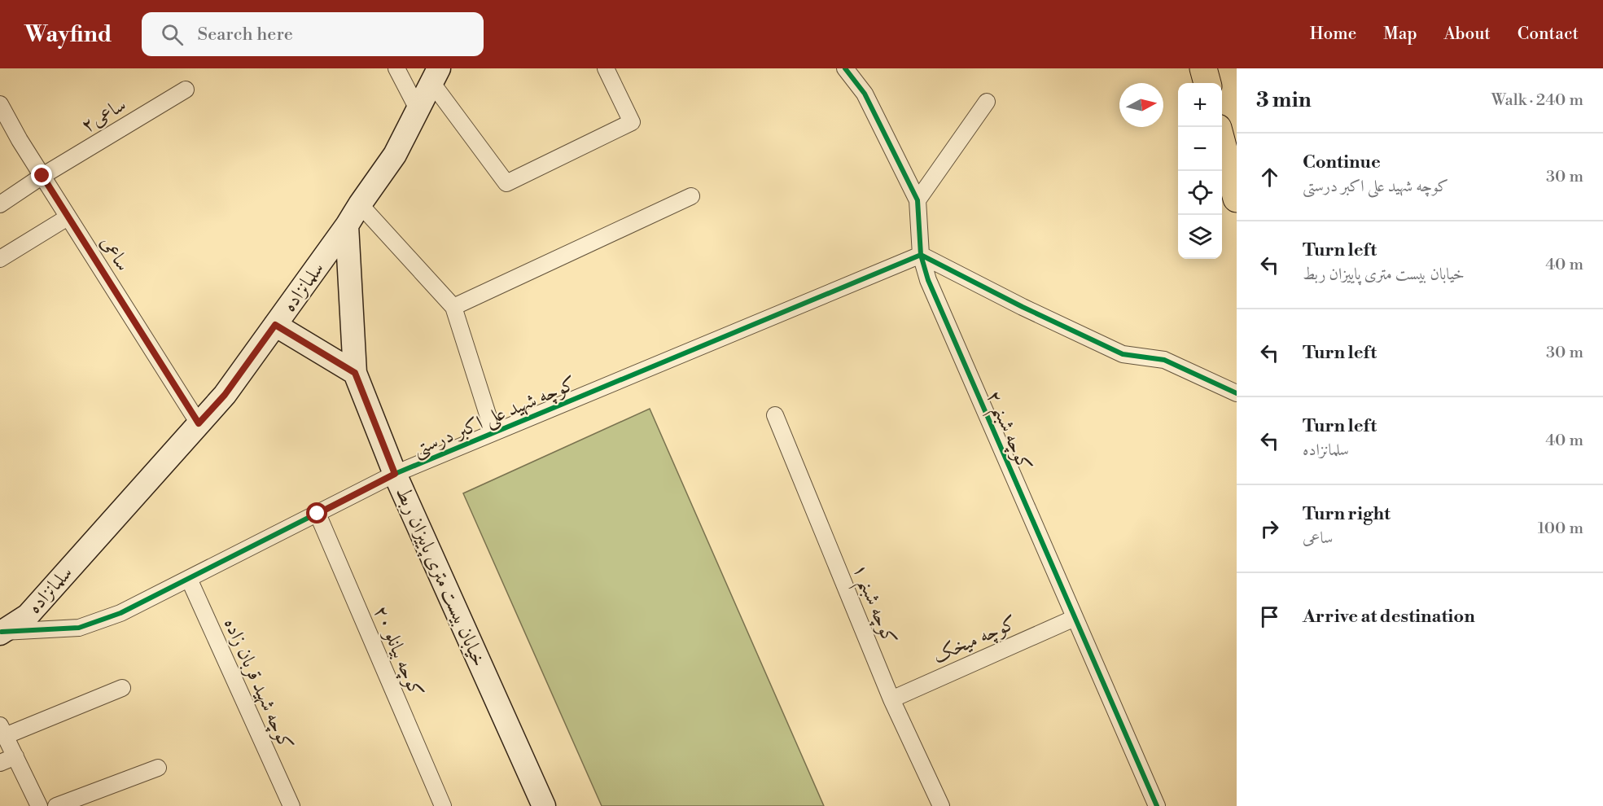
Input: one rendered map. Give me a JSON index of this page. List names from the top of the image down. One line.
{"streets":{"street":["ساعی۲","ساعی","سلمانزاده","کوچه شهید علی اکبر درستی","کوچه شبنم ۲","خیابان بیست متری پاییزان ربط","کوچه شبنم ۱","کوچه میخک","کوچه بیانلو ۲۰","کوچه شهید قربان زاده"]},"crossings":[["ساعی۲","ساعی"],["ساعی","سلمانزاده"],["سلمانزاده","کوچه شهید علی اکبر درستی"],["سلمانزاده","خیابان بیست متری پاییزان ربط"],["کوچه شهید علی اکبر درستی","کوچه شبنم ۲"],["کوچه شهید علی اکبر درستی","خیابان بیست متری پاییزان ربط"],["کوچه شهید علی اکبر درستی","کوچه بیانلو ۲۰"],["کوچه شهید علی اکبر درستی","کوچه شهید قربان زاده"],["کوچه شبنم ۲","کوچه میخک"],["کوچه شبنم ۱","کوچه میخک"]],"north":"right","page":{"header":"Wayfind","search":"Search here","nav":["Home","Map","About","Contact"],"heading":["3 min","Walk · 240 m"],"map_buttons":["+","−"],"list":[["Continue","کوچه شهید علی اکبر درستی","30 m"],["Turn left","خیابان بیست متری پاییزان ربط","40 m"],["Turn left","30 m"],["Turn left","سلمانزاده","40 m"],["Turn right","ساعی","100 m"],"Arrive at destination"]}}
